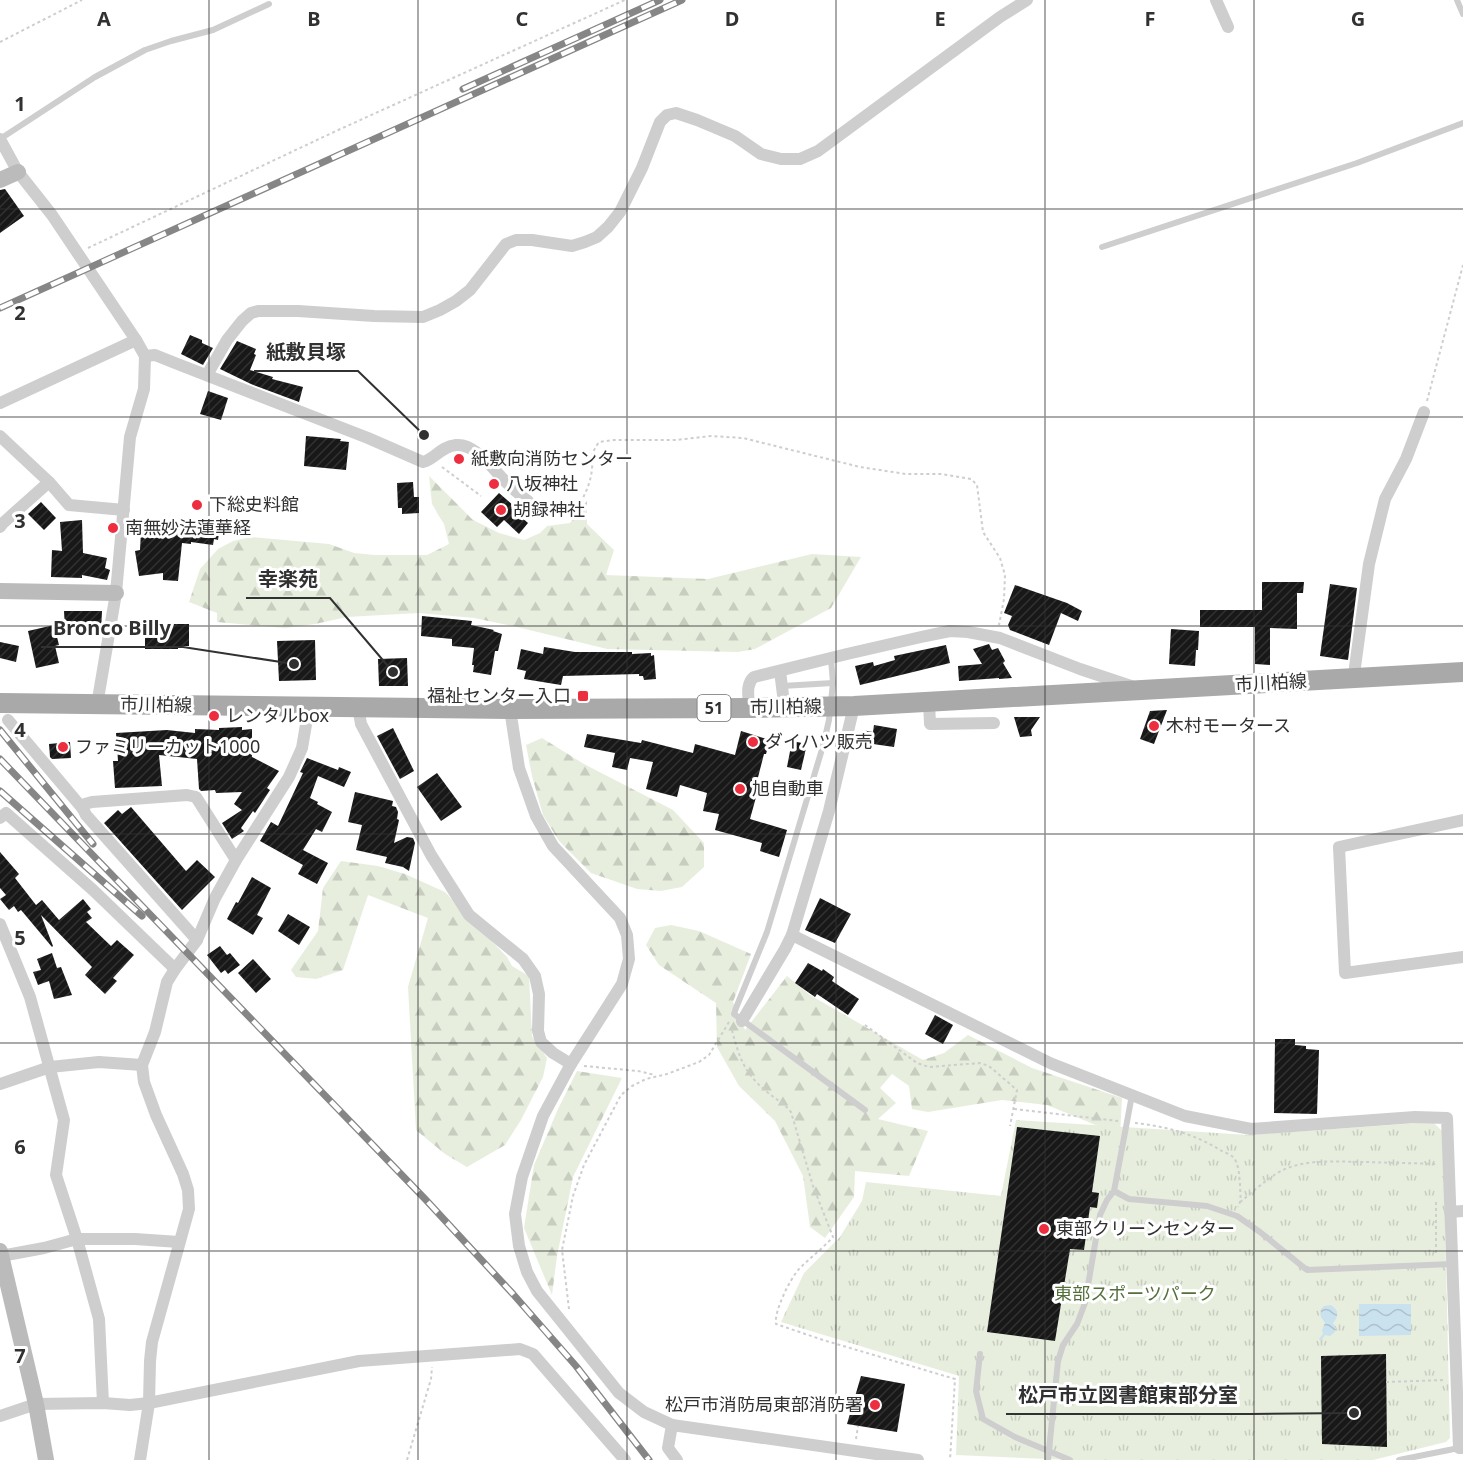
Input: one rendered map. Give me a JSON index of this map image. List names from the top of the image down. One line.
{"streets":{"main road":["市川柏線","51"]},"parks":["東部スポーツパーク"],"places":{"other":["紙敷貝塚","紙敷向消防センター","八坂神社","下総史料館","胡録神社","南無妙法蓮華経","Bronco Billy","幸楽苑","レンタルbox","木村モータース","ダイハツ販売","ファミリーカット1000","旭自動車","東部クリーンセンター","松戸市消防局東部消防署","松戸市立図書館東部分室"],"transit":["福祉センター入口"]},"grid":{"columns":["A","B","C","D","E","F","G"],"rows":["1","2","3","4","5","6","7"]}}
